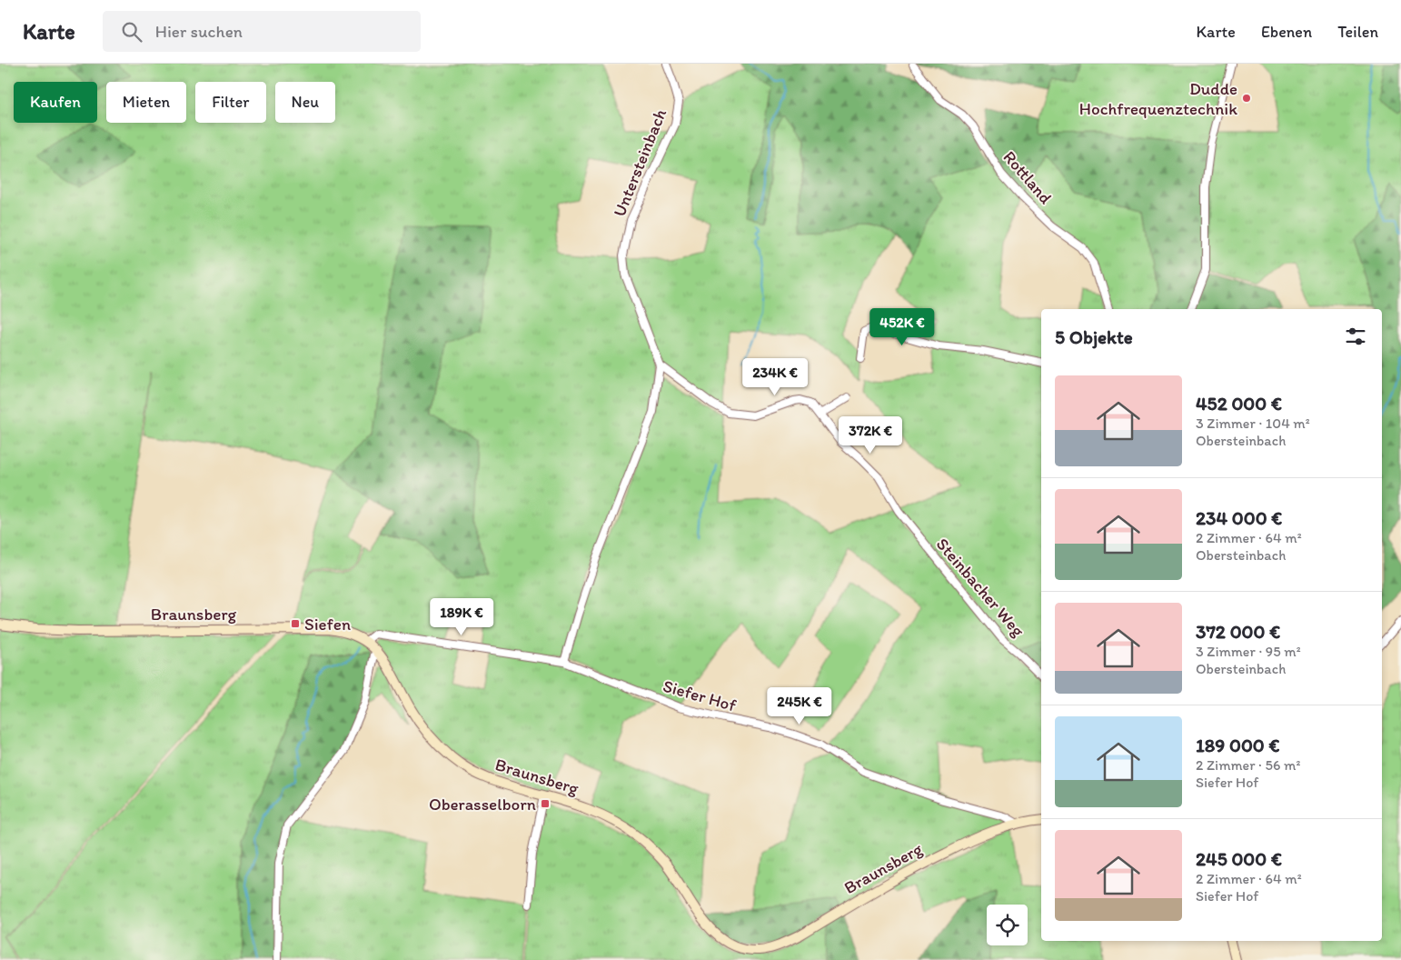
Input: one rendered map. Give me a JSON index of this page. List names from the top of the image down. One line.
{"streets":{"main road":["Braunsberg"],"street":["Untersteinbach","Rottland","Steinbacher Weg","Siefer Hof"]},"crossings":[["Untersteinbach","Steinbacher Weg"],["Braunsberg","Siefer Hof"]],"places":{"other":["Dudde Hochfrequenztechnik"],"transit":["Siefen","Oberasselborn"]},"page":{"header":"Karte","search":"Hier suchen","nav":["Karte","Ebenen","Teilen"],"chip":["Kaufen","Mieten","Filter","Neu"],"price":["452K €","234K €","372K €","189K €","245K €"],"heading":"5 Objekte","list":[{"name":"452 000 €","note":"3 Zimmer · 104 m² · Obersteinbach"},{"name":"234 000 €","note":"2 Zimmer · 64 m² · Obersteinbach"},{"name":"372 000 €","note":"3 Zimmer · 95 m² · Obersteinbach"},{"name":"189 000 €","note":"2 Zimmer · 56 m² · Siefer Hof"},{"name":"245 000 €","note":"2 Zimmer · 64 m² · Siefer Hof"}]}}
